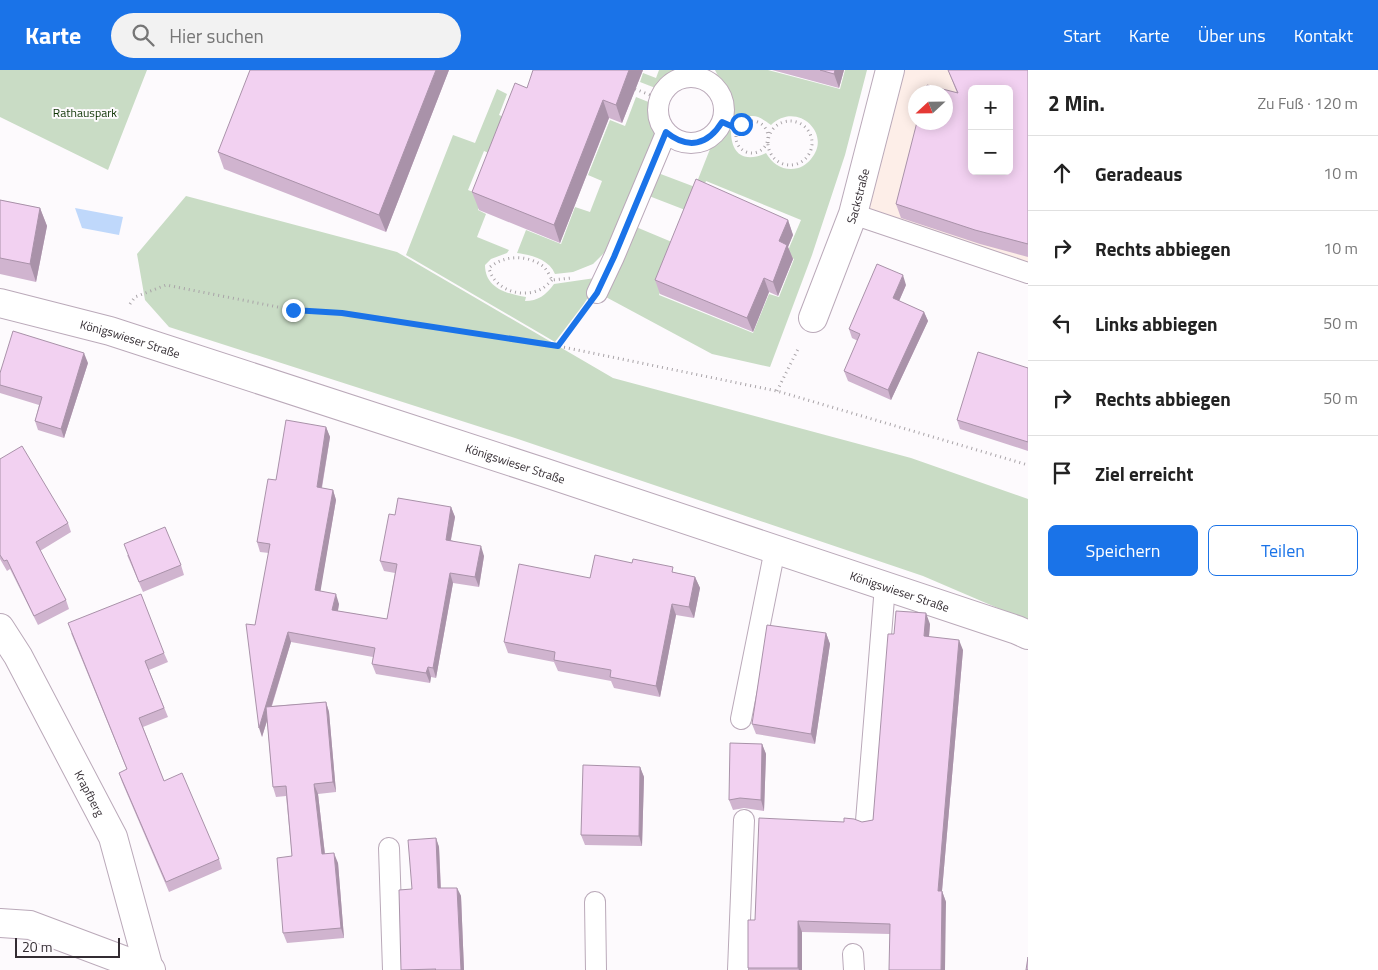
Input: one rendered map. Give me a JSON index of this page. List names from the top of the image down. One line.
{"streets":{"street":["Sackstraße","Königswieser Straße","Krapfberg"]},"parks":["Rathauspark"],"scale_bar":"20 m","north":"left","page":{"header":"Karte","search":"Hier suchen","nav":["Start","Karte","Über uns","Kontakt"],"heading":["2 Min.","Zu Fuß · 120 m"],"map_buttons":["+","−"],"list":[["Geradeaus","10 m"],["Rechts abbiegen","10 m"],["Links abbiegen","50 m"],["Rechts abbiegen","50 m"],"Ziel erreicht"],"buttons":["Speichern","Teilen"],"scale":"20 m"}}
